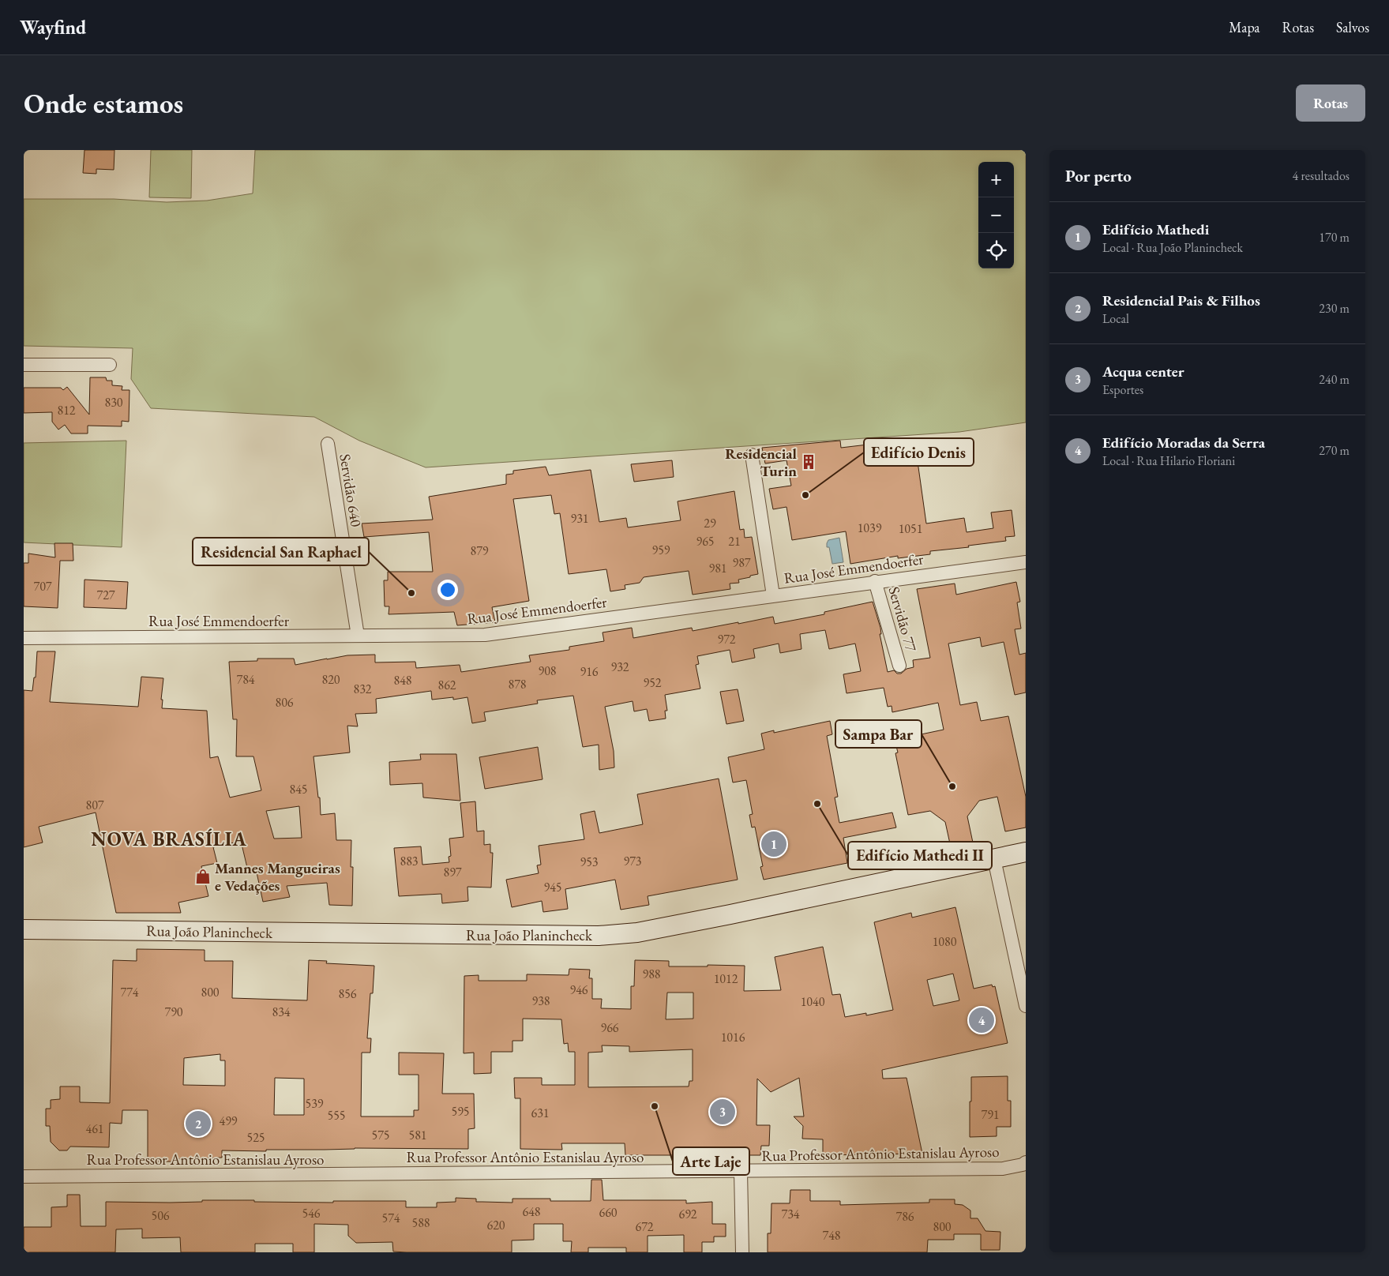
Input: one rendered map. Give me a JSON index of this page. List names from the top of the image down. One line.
{"streets":{"main road":["Rua João Planincheck"],"street":["Servidão 640","Rua José Emmendoerfer","Servidão 77","Rua Professor Antônio Estanislau Ayroso"]},"crossings":[["Servidão 640","Rua José Emmendoerfer"],["Rua José Emmendoerfer","Servidão 77"]],"districts":["NOVA BRASÍLIA"],"places":{"building":["Residencial Turin"],"other":["Edifício Denis","Residencial San Raphael","Sampa Bar","Edifício Mathedi II","Arte Laje"],"shop":["Mannes Mangueiras e Vedações"]},"house_numbers":["830","812","931","29","1039","1051","965","21","959","879","987","981","707","727","972","932","908","916","784","820","848","952","878","862","832","806","845","807","883","973","953","897","945","1080","988","1012","946","774","800","856","938","1040","790","834","966","1016","539","595","631","791","555","499","461","575","581","525","648","660","546","692","734","506","786","574","588","620","672","800","748"],"page":{"header":"Wayfind","nav":["Mapa","Rotas","Salvos"],"buttons":"Rotas","title":"Onde estamos","heading":["Por perto","4 resultados"],"map_buttons":["+","−"],"list":[{"mark":"1","name":"Edifício Mathedi","note":"Local · Rua João Planincheck","value":"170 m"},{"mark":"2","name":"Residencial Pais & Filhos","note":"Local","value":"230 m"},{"mark":"3","name":"Acqua center","note":"Esportes","value":"240 m"},{"mark":"4","name":"Edifício Moradas da Serra","note":"Local · Rua Hilario Floriani","value":"270 m"}],"pins":["1","4","3","2"]}}
